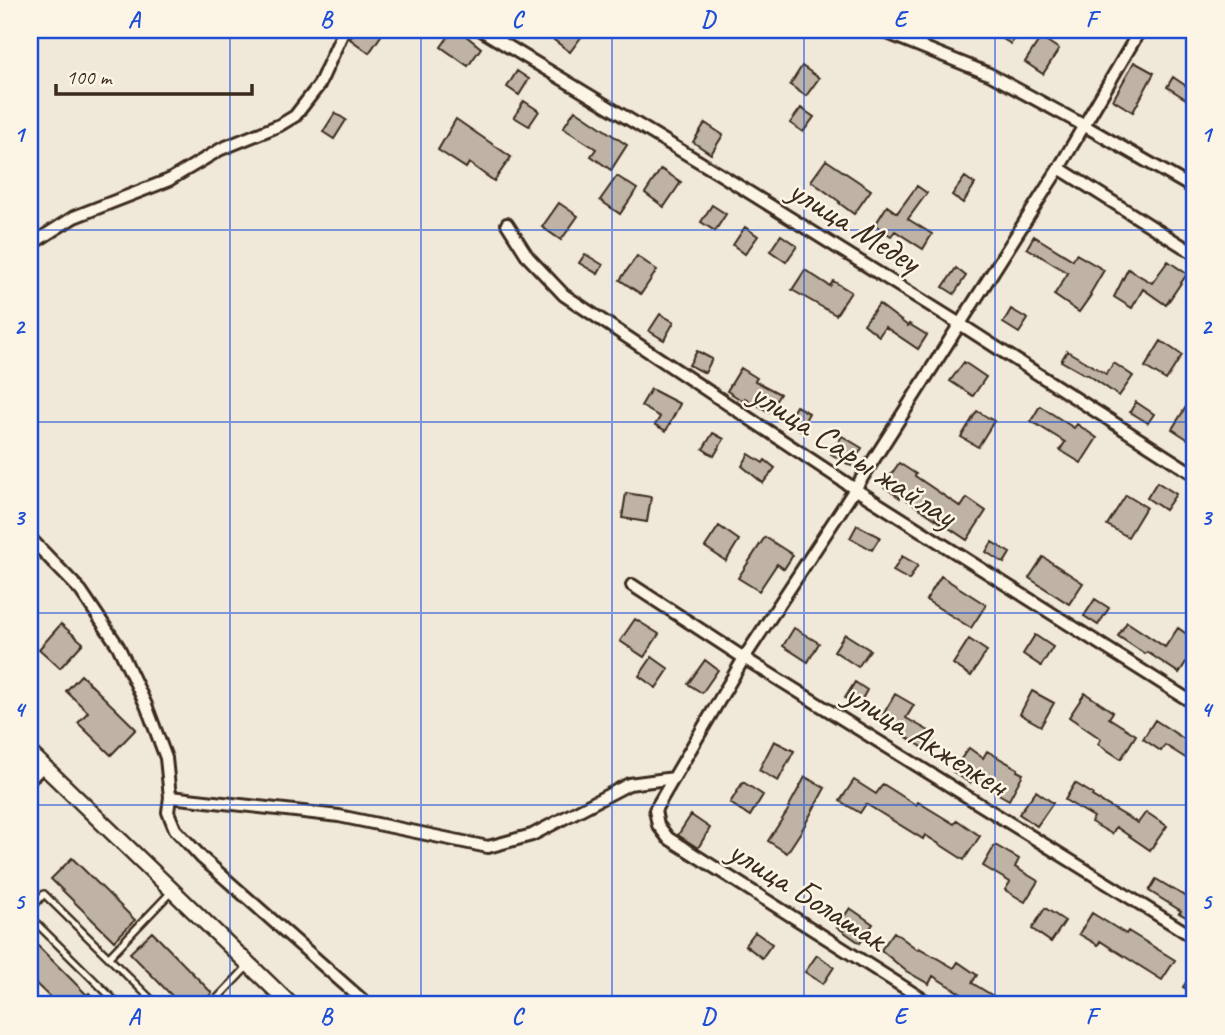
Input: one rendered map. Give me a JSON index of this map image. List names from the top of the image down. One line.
{"streets":{"street":["улица Медеу","улица Сары жайлау","улица Акжелкен","улица Болашак"]},"scale_bar":"100 m","grid":{"columns":["A","B","C","D","E","F"],"rows":["1","2","3","4","5"]}}
